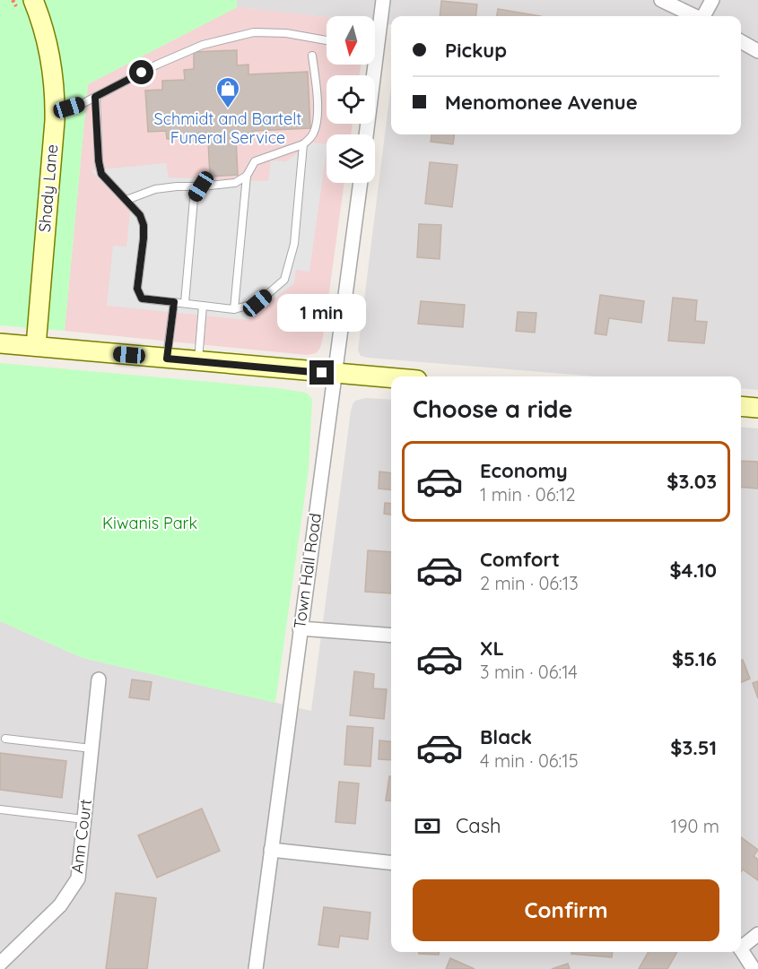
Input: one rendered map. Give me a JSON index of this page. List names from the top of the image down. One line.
{"streets":{"street":["Shady Lane","Town Hall Road","Ann Court"]},"parks":["Kiwanis Park"],"places":{"shop":["Schmidt and Bartelt Funeral Service"]},"north":"bottom","page":{"banner":["Pickup","Menomonee Avenue"],"bubble":"1 min","heading":"Choose a ride","list":[{"name":"Economy","note":"1 min · 06:12","value":"$3.03"},{"name":"Comfort","note":"2 min · 06:13","value":"$4.10"},{"name":"XL","note":"3 min · 06:14","value":"$5.16"},{"name":"Black","note":"4 min · 06:15","value":"$3.51"}],"pay":["Cash","190 m"],"buttons":"Confirm"}}
